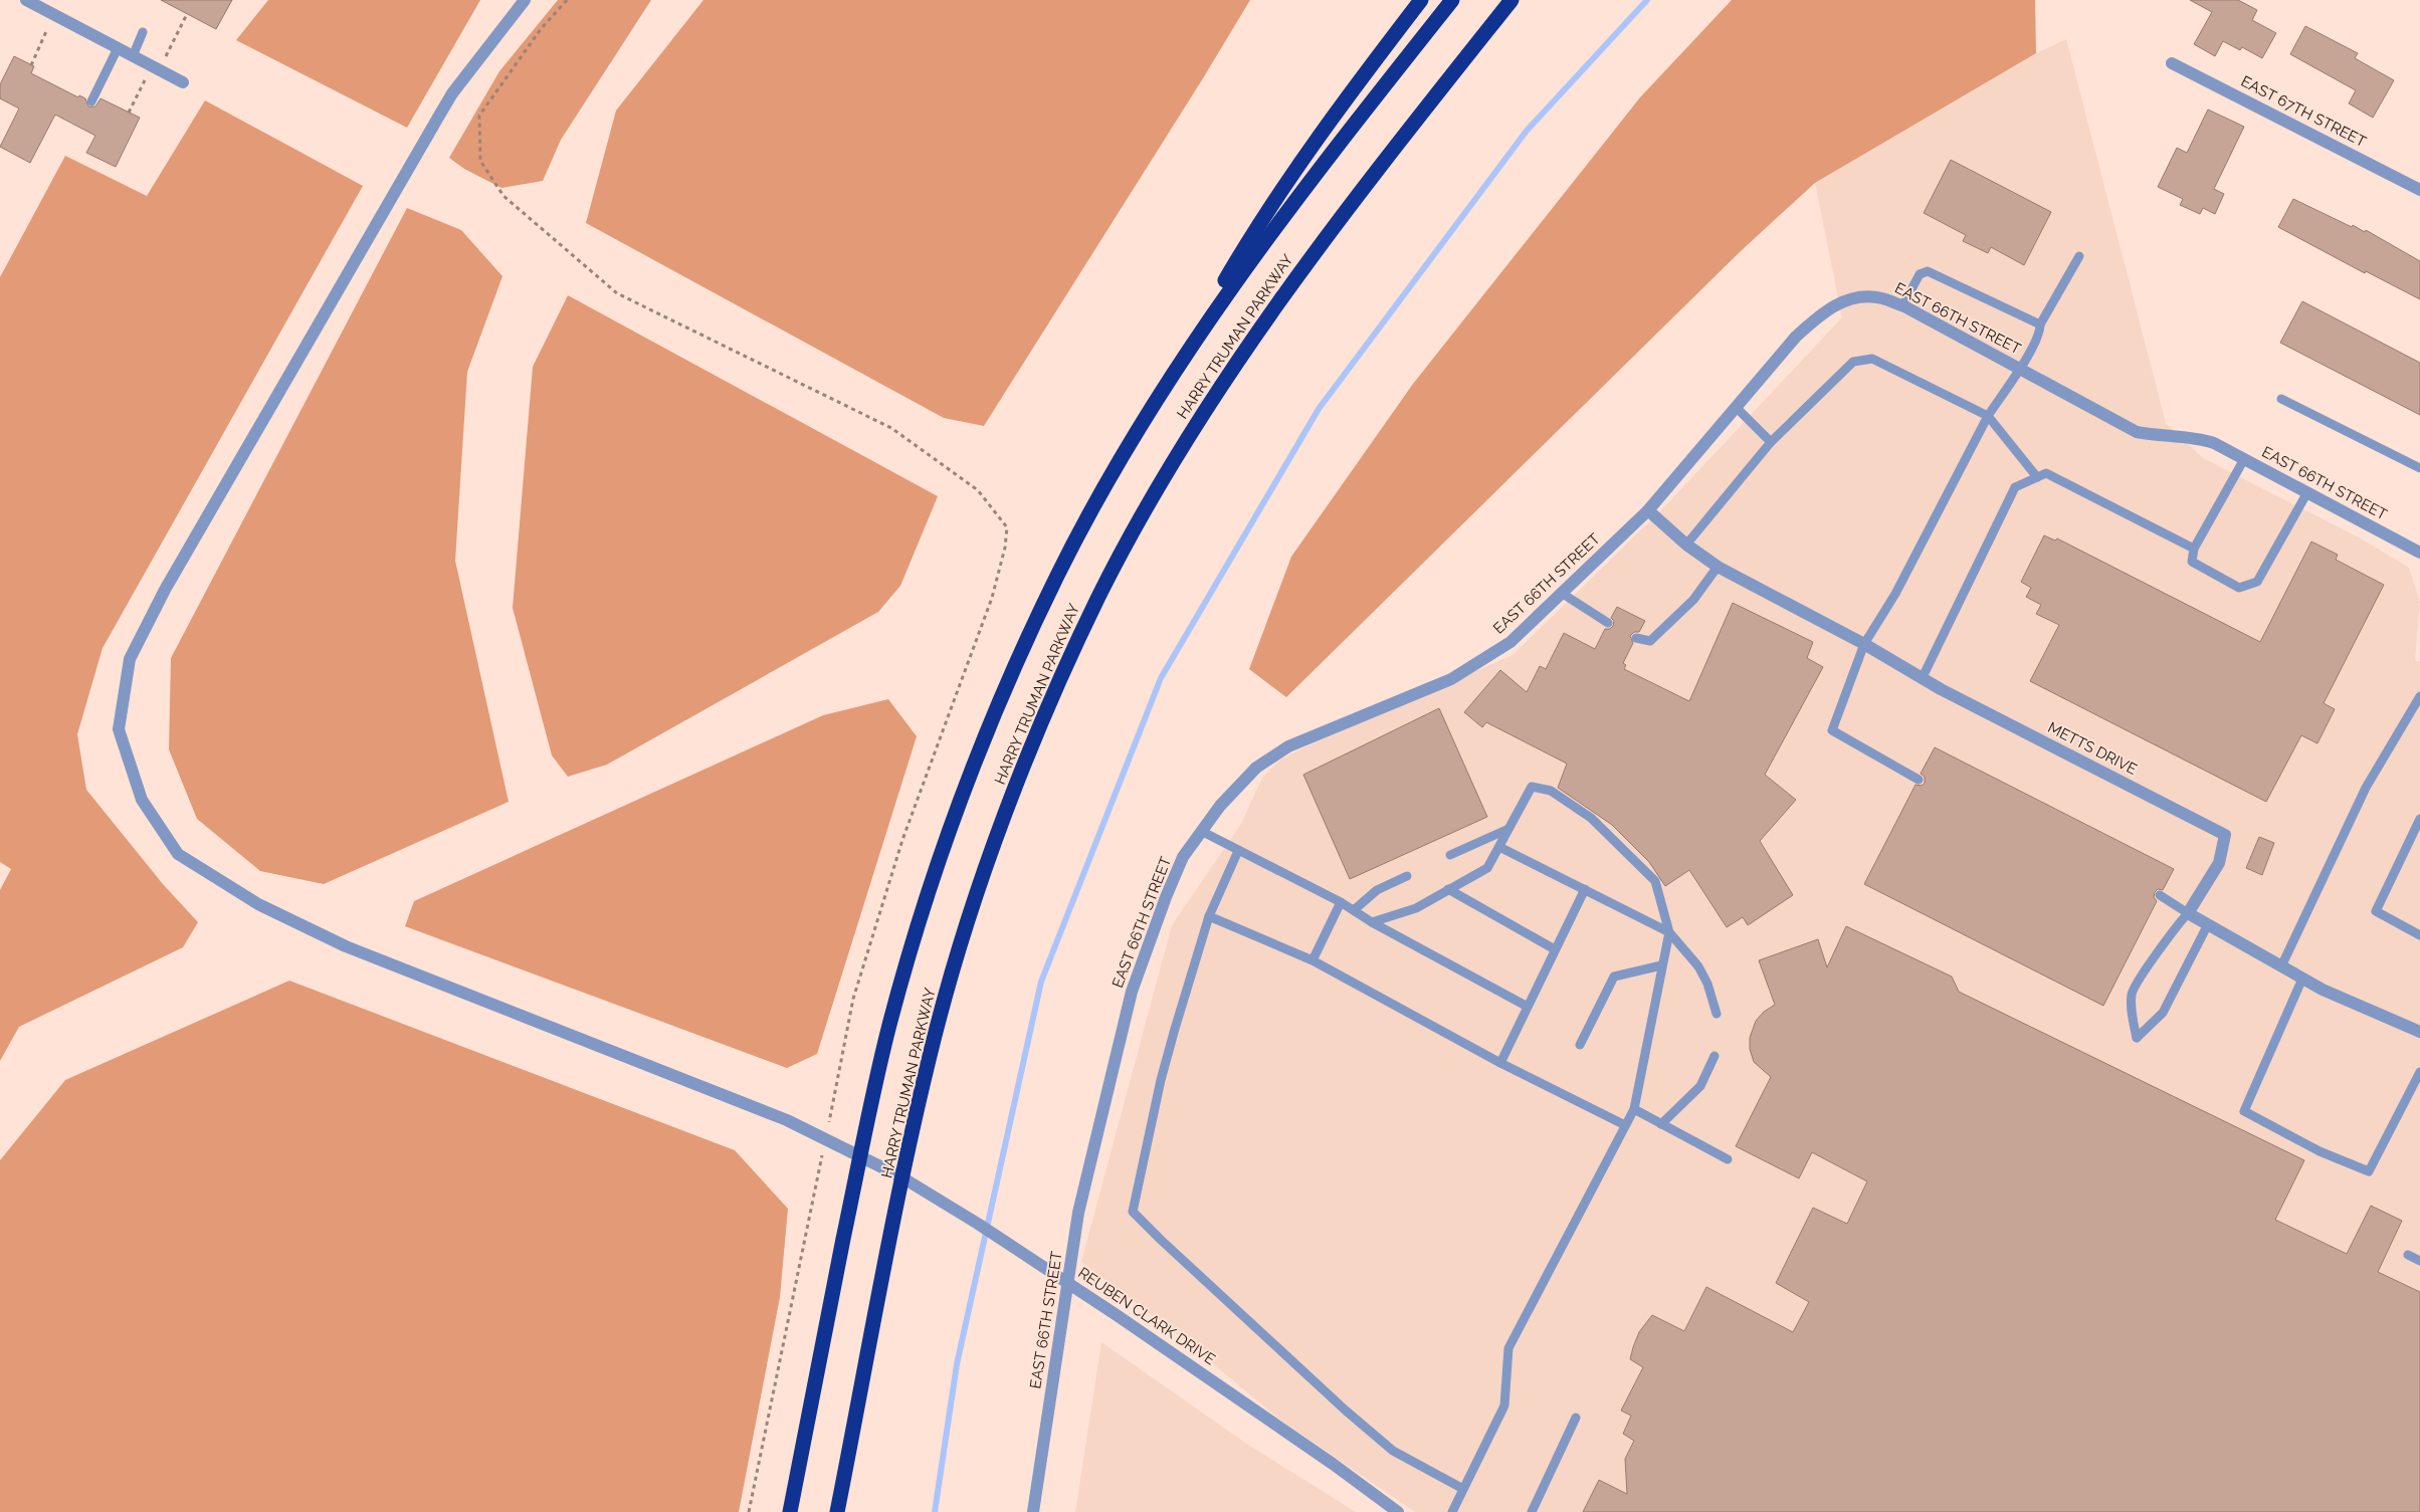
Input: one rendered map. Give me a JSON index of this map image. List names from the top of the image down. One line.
{"streets":{"highway":["HARRY TRUMAN PARKWAY"],"street":["EAST 67TH STREET","EAST 66TH STREET","METTS DRIVE","REUBEN CLARK DRIVE"]},"crossings":[["EAST 66TH STREET","METTS DRIVE"]]}
